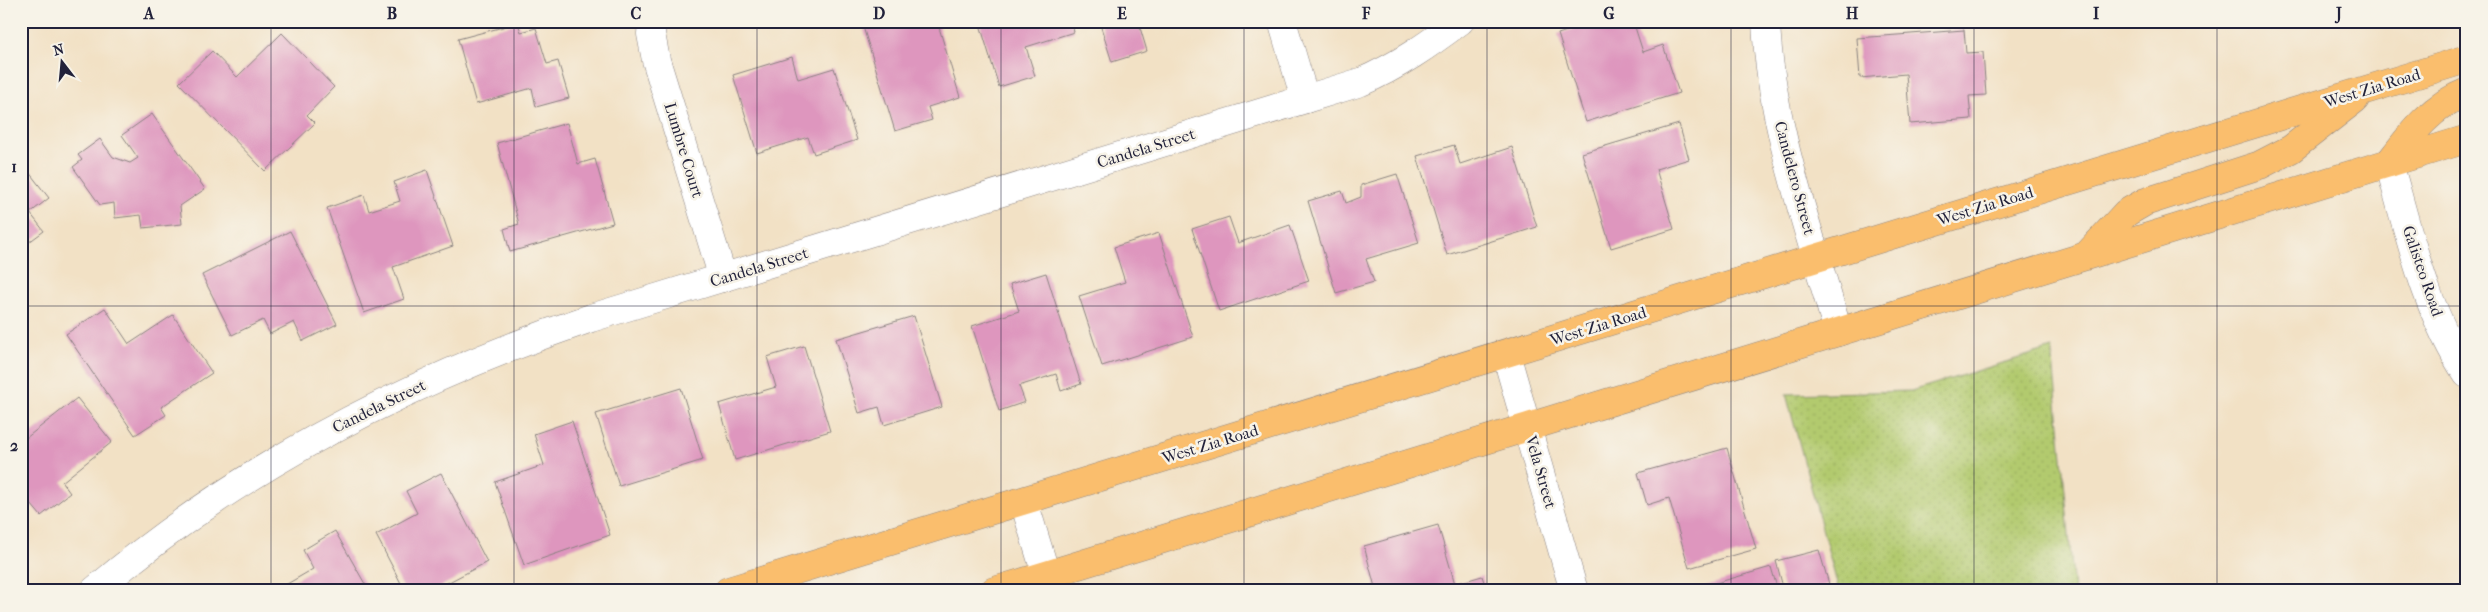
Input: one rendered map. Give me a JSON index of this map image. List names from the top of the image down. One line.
{"streets":{"main road":["West Zia Road"],"street":["Candela Street","Lumbre Court","Candelero Street","Galisteo Road","Vela Street"]},"crossings":[["West Zia Road","Candelero Street"],["West Zia Road","Vela Street"],["Candela Street","Lumbre Court"]],"north":"top","grid":{"columns":["A","B","C","D","E","F","G","H","I","J"],"rows":["1","2"]}}
